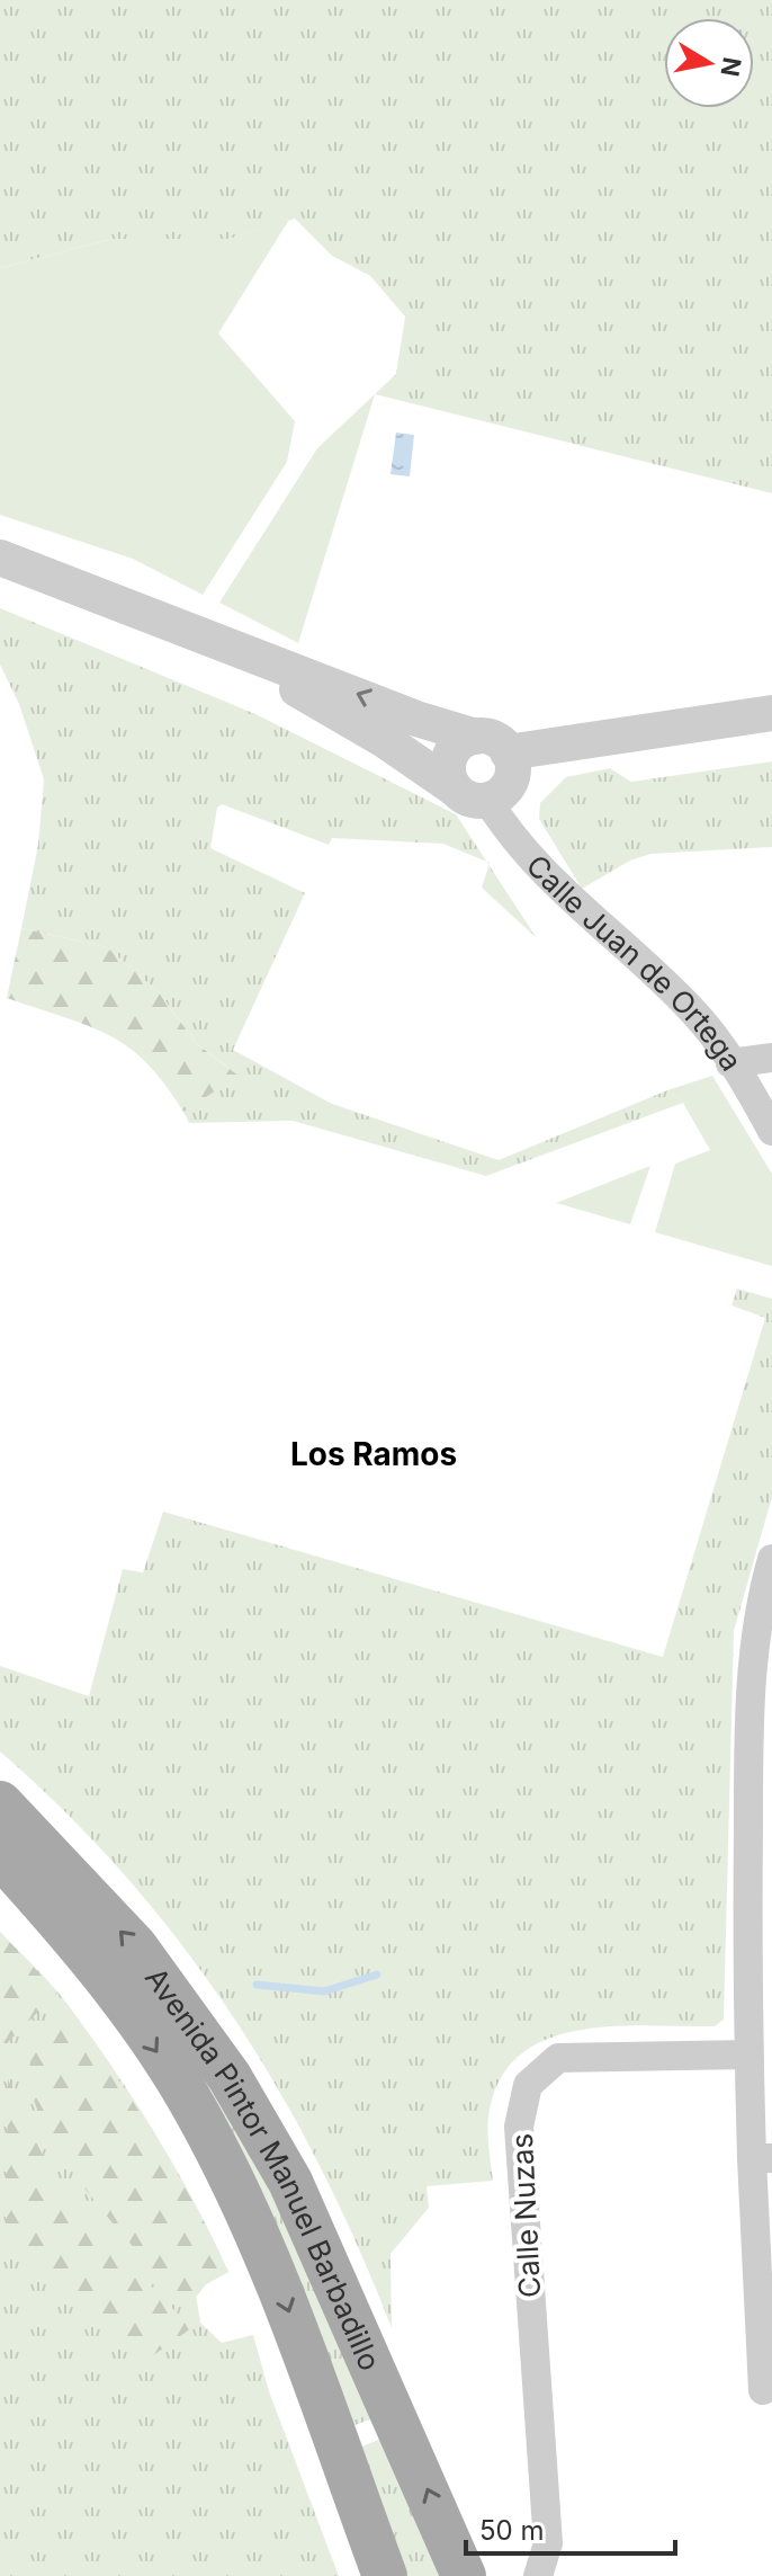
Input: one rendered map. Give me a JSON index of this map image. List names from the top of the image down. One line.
{"streets":{"main road":["Avenida Pintor Manuel Barbadillo"],"street":["Calle Juan de Ortega","Calle Nuzas"]},"districts":["Los Ramos"],"scale_bar":"50 m","north":"right"}
